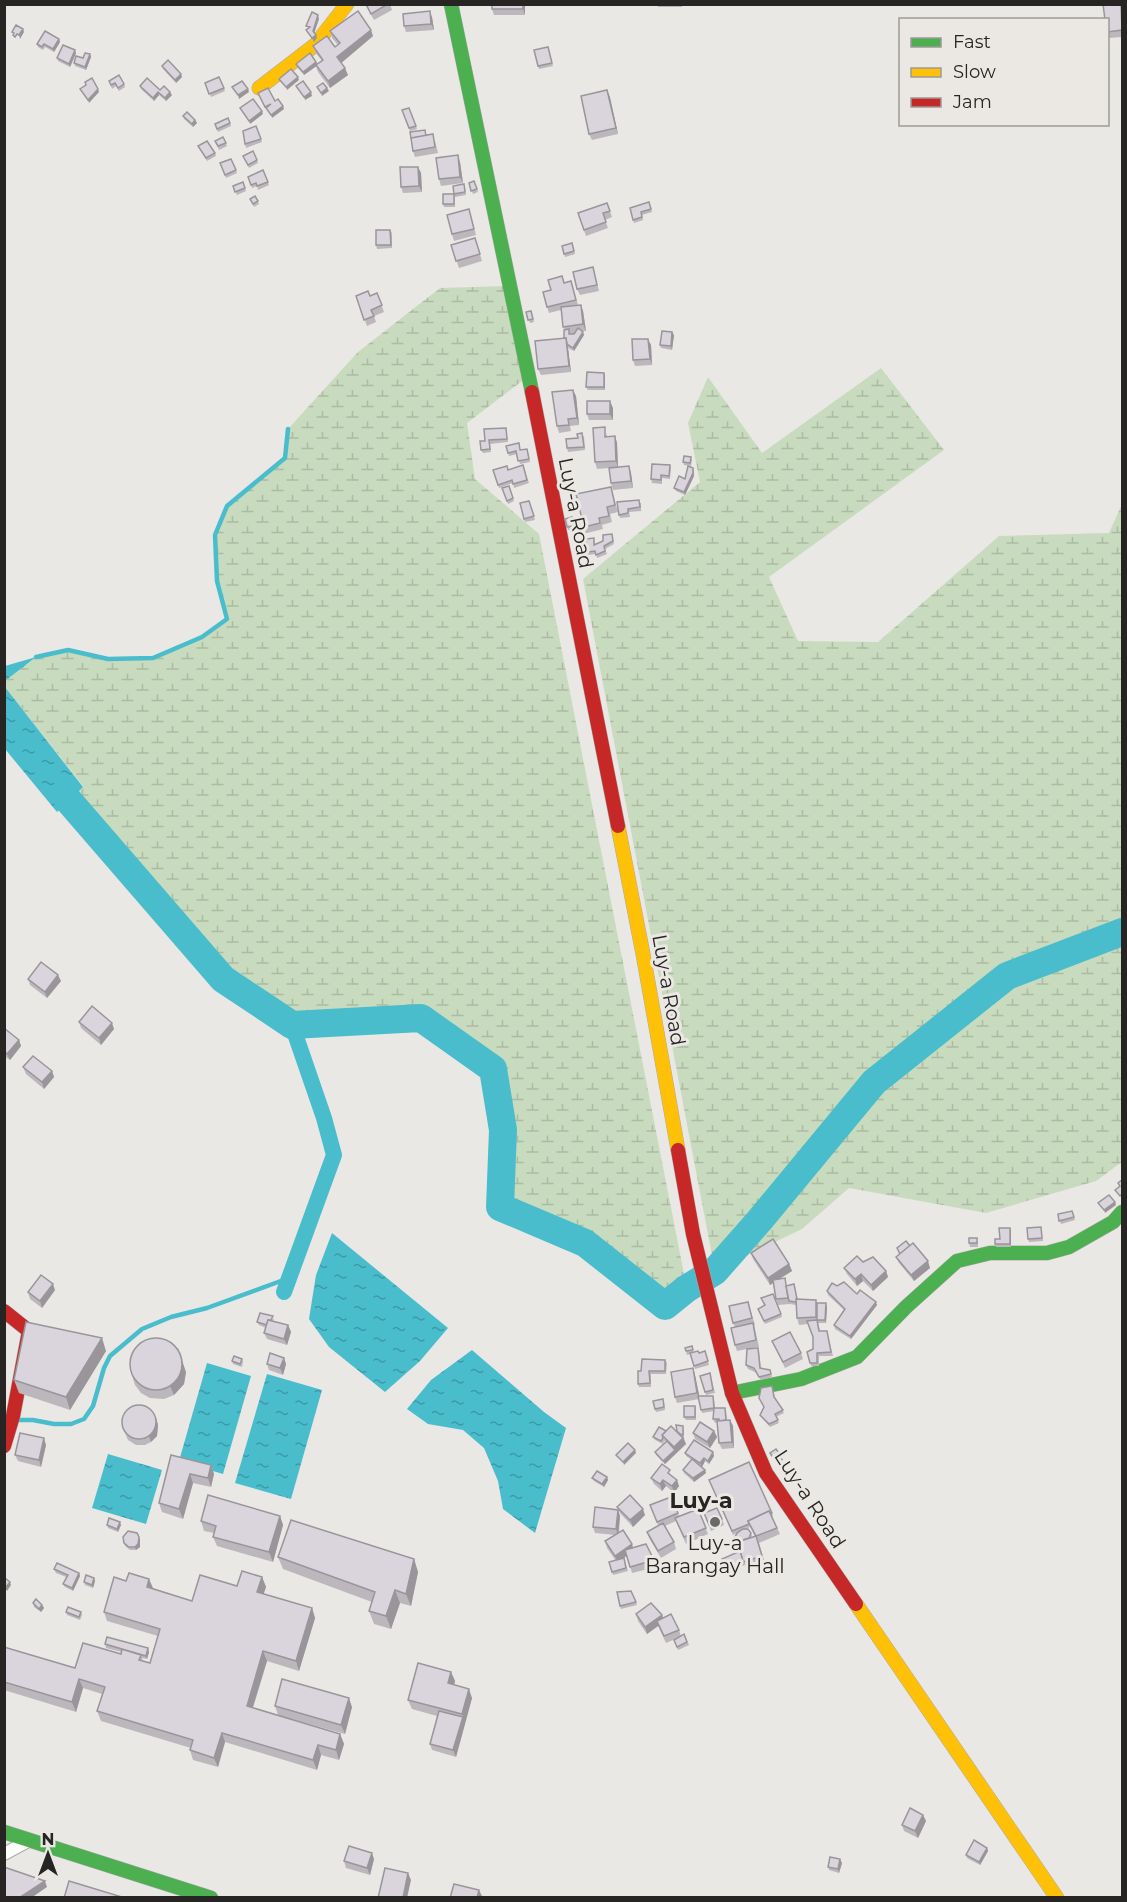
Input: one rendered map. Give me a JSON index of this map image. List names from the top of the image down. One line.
{"streets":{"main road":["Luy-a Road"]},"districts":["Luy-a"],"places":["Luy-a Barangay Hall"],"legend":["Fast","Slow","Jam"],"north":"top"}
